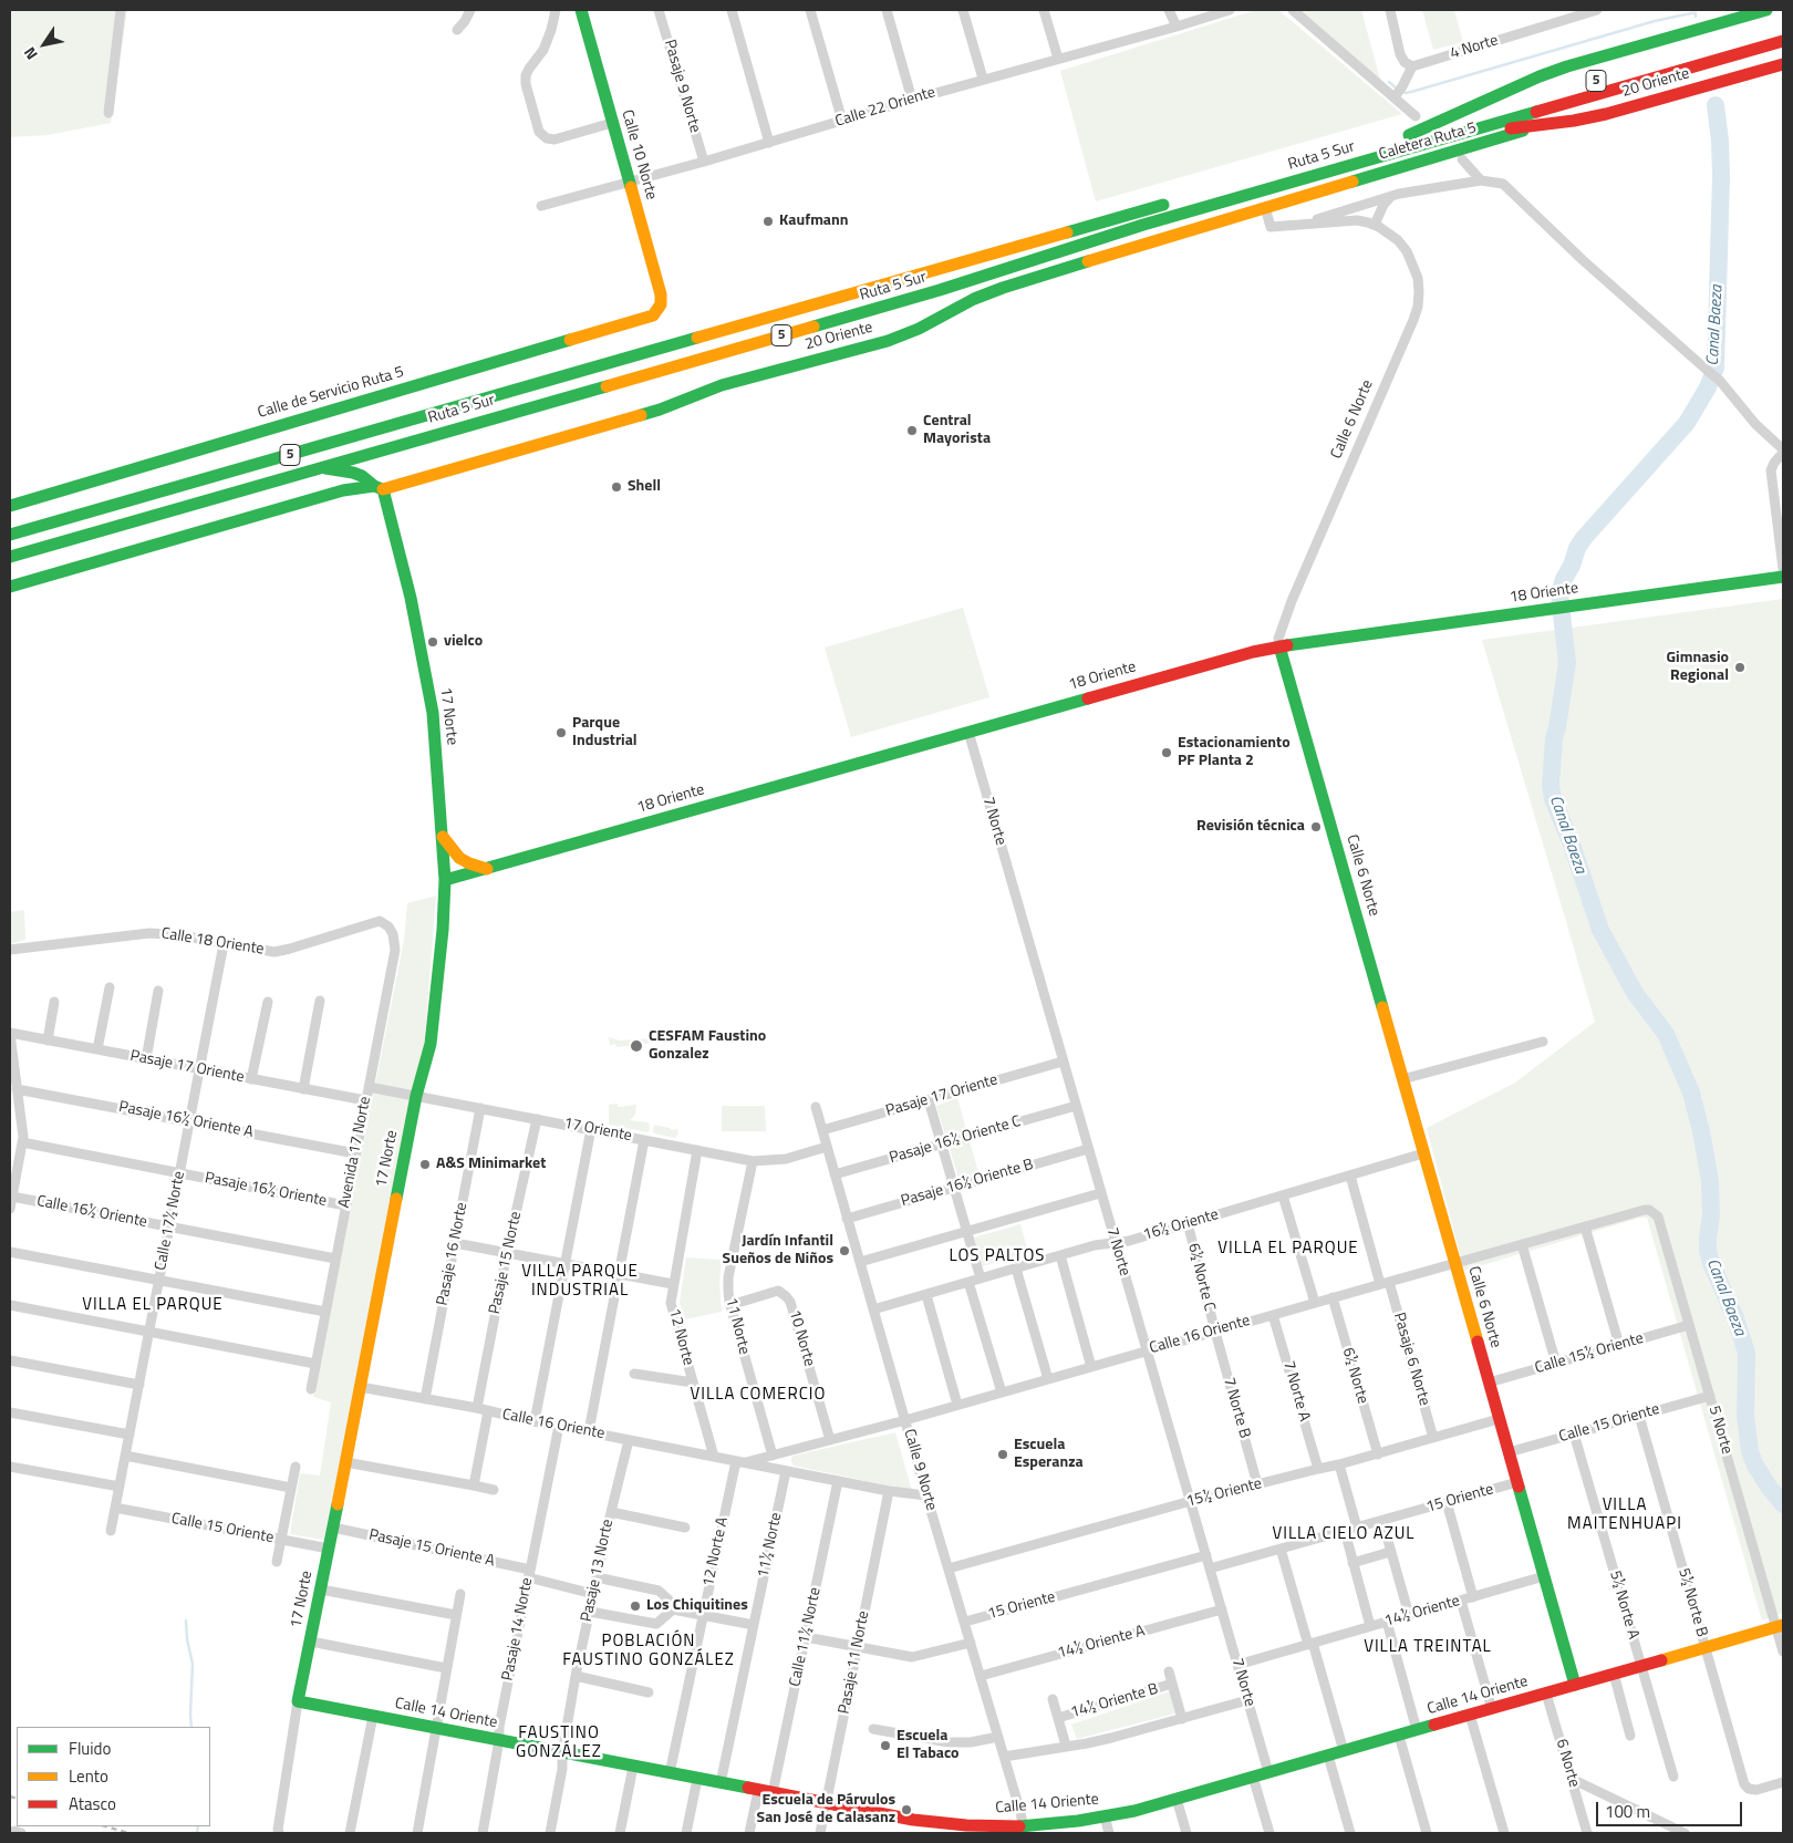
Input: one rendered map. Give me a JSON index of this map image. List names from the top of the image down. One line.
{"streets":{"main road":["5","20 Oriente","Caletera Ruta 5","Calle 10 Norte","Ruta 5 Sur","Calle de Servicio Ruta 5","Calle 6 Norte","18 Oriente","17 Norte","Calle 14 Oriente"],"street":["4 Norte","Pasaje 9 Norte","Calle 22 Oriente","7 Norte","Calle 18 Oriente","Pasaje 17 Oriente","Pasaje 16½ Oriente A","17 Oriente","Pasaje 16½ Oriente C","Avenida 17 Norte","Pasaje 16½ Oriente B","Pasaje 16½ Oriente","Calle 16½ Oriente","Calle 17½ Norte","16½ Oriente","Pasaje 16 Norte","Pasaje 15 Norte","6½ Norte C","11 Norte","Calle 16 Oriente","12 Norte","10 Norte","Calle 15½ Oriente","Pasaje 6 Norte","6½ Norte","7 Norte A","7 Norte B","Calle 15 Oriente","5 Norte","Calle 9 Norte","15½ Oriente","15 Oriente","11½ Norte","Pasaje 15 Oriente A","12 Norte A","Pasaje 13 Norte","5½ Norte B","5½ Norte A","14½ Oriente","Pasaje 14 Norte","Calle 11½ Norte","14½ Oriente A","Pasaje 11 Norte","14½ Oriente B","6 Norte"]},"crossings":[["20 Oriente","Caletera Ruta 5"],["20 Oriente","17 Norte"],["Pasaje 9 Norte","Calle 22 Oriente"],["Calle 22 Oriente","Calle 10 Norte"],["Calle 10 Norte","Calle de Servicio Ruta 5"],["Calle 6 Norte","18 Oriente"],["Calle 6 Norte","16½ Oriente"],["Calle 6 Norte","Calle 16 Oriente"],["Calle 6 Norte","Calle 15½ Oriente"],["Calle 6 Norte","Calle 15 Oriente"],["Calle 6 Norte","15½ Oriente"],["Calle 6 Norte","15 Oriente"],["Calle 6 Norte","14½ Oriente"],["Calle 6 Norte","Calle 14 Oriente"],["18 Oriente","17 Norte"],["18 Oriente","7 Norte"],["17 Norte","17 Oriente"],["17 Norte","Calle 16 Oriente"],["17 Norte","Calle 15 Oriente"],["17 Norte","Pasaje 15 Oriente A"],["17 Norte","Calle 14 Oriente"],["7 Norte","Pasaje 17 Oriente"],["7 Norte","Pasaje 16½ Oriente C"],["7 Norte","Pasaje 16½ Oriente B"],["7 Norte","16½ Oriente"],["7 Norte","Calle 16 Oriente"],["7 Norte","15½ Oriente"],["7 Norte","15 Oriente"],["7 Norte","14½ Oriente"],["7 Norte","14½ Oriente A"],["7 Norte","Calle 14 Oriente"],["Calle 18 Oriente","Avenida 17 Norte"],["Calle 18 Oriente","Calle 17½ Norte"],["Pasaje 17 Oriente","Avenida 17 Norte"],["Pasaje 17 Oriente","Calle 17½ Norte"],["Pasaje 17 Oriente","Calle 9 Norte"],["Pasaje 16½ Oriente A","Avenida 17 Norte"],["Pasaje 16½ Oriente A","Calle 17½ Norte"],["17 Oriente","Avenida 17 Norte"],["17 Oriente","Pasaje 16 Norte"],["17 Oriente","Pasaje 15 Norte"],["17 Oriente","11 Norte"],["17 Oriente","12 Norte"],["17 Oriente","Calle 9 Norte"],["Pasaje 16½ Oriente C","Calle 9 Norte"],["Avenida 17 Norte","Pasaje 16½ Oriente"],["Avenida 17 Norte","Calle 16½ Oriente"],["Pasaje 16½ Oriente B","Calle 9 Norte"],["Pasaje 16½ Oriente","Calle 17½ Norte"],["Calle 16½ Oriente","Calle 17½ Norte"],["Calle 17½ Norte","Calle 15 Oriente"],["16½ Oriente","6½ Norte C"],["16½ Oriente","Pasaje 6 Norte"],["16½ Oriente","Calle 9 Norte"],["Pasaje 16 Norte","Calle 16 Oriente"],["Pasaje 15 Norte","Calle 16 Oriente"],["6½ Norte C","Calle 16 Oriente"],["6½ Norte C","7 Norte B"],["11 Norte","Calle 16 Oriente"],["11 Norte","10 Norte"],["Calle 16 Oriente","12 Norte"],["Calle 16 Oriente","10 Norte"],["Calle 16 Oriente","Pasaje 6 Norte"],["Calle 16 Oriente","6½ Norte"],["Calle 16 Oriente","7 Norte A"],["Calle 16 Oriente","7 Norte B"],["Calle 16 Oriente","5 Norte"],["Calle 16 Oriente","Calle 9 Norte"],["Calle 16 Oriente","11½ Norte"],["Calle 16 Oriente","12 Norte A"],["Calle 16 Oriente","Pasaje 13 Norte"],["Calle 16 Oriente","Pasaje 14 Norte"],["Calle 16 Oriente","Calle 11½ Norte"],["Calle 16 Oriente","Pasaje 11 Norte"],["Calle 15½ Oriente","5 Norte"],["Pasaje 6 Norte","15½ Oriente"],["6½ Norte","15½ Oriente"],["7 Norte A","15½ Oriente"],["7 Norte B","15½ Oriente"],["Calle 15 Oriente","5 Norte"],["Calle 15 Oriente","5½ Norte B"],["Calle 15 Oriente","5½ Norte A"],["5 Norte","Calle 14 Oriente"],["Calle 9 Norte","15½ Oriente"],["Calle 9 Norte","15 Oriente"],["Calle 9 Norte","14½ Oriente A"],["Calle 9 Norte","Calle 14 Oriente"],["11½ Norte","Calle 14 Oriente"],["Pasaje 15 Oriente A","Pasaje 13 Norte"],["Pasaje 15 Oriente A","Pasaje 14 Norte"],["12 Norte A","Calle 14 Oriente"],["Pasaje 13 Norte","Calle 14 Oriente"],["5½ Norte B","Calle 14 Oriente"],["5½ Norte A","Calle 14 Oriente"],["Pasaje 14 Norte","Calle 14 Oriente"],["Calle 11½ Norte","Calle 14 Oriente"],["Pasaje 11 Norte","Calle 14 Oriente"],["Calle 14 Oriente","6 Norte"]],"districts":["VILLA EL PARQUE","LOS PALTOS","VILLA PARQUE INDUSTRIAL","VILLA EL PARQUE","VILLA COMERCIO","VILLA MAITENHUAPI","VILLA CIELO AZUL","POBLACIÓN FAUSTINO GONZÁLEZ","VILLA TREINTAL","FAUSTINO GONZÁLEZ"],"water":["Canal Baeza"],"places":["Kaufmann","Central Mayorista","Shell","vielco","Gimnasio Regional","Parque Industrial","Estacionamiento PF Planta 2","Revisión técnica","CESFAM Faustino Gonzalez","A&S Minimarket","Jardín Infantil Sueños de Niños","Escuela Esperanza","Los Chiquitines","Escuela El Tabaco","Escuela de Párvulos San José de Calasanz"],"legend":["Fluido","Lento","Atasco"],"scale_bar":"100 m","north":"bottom left"}
